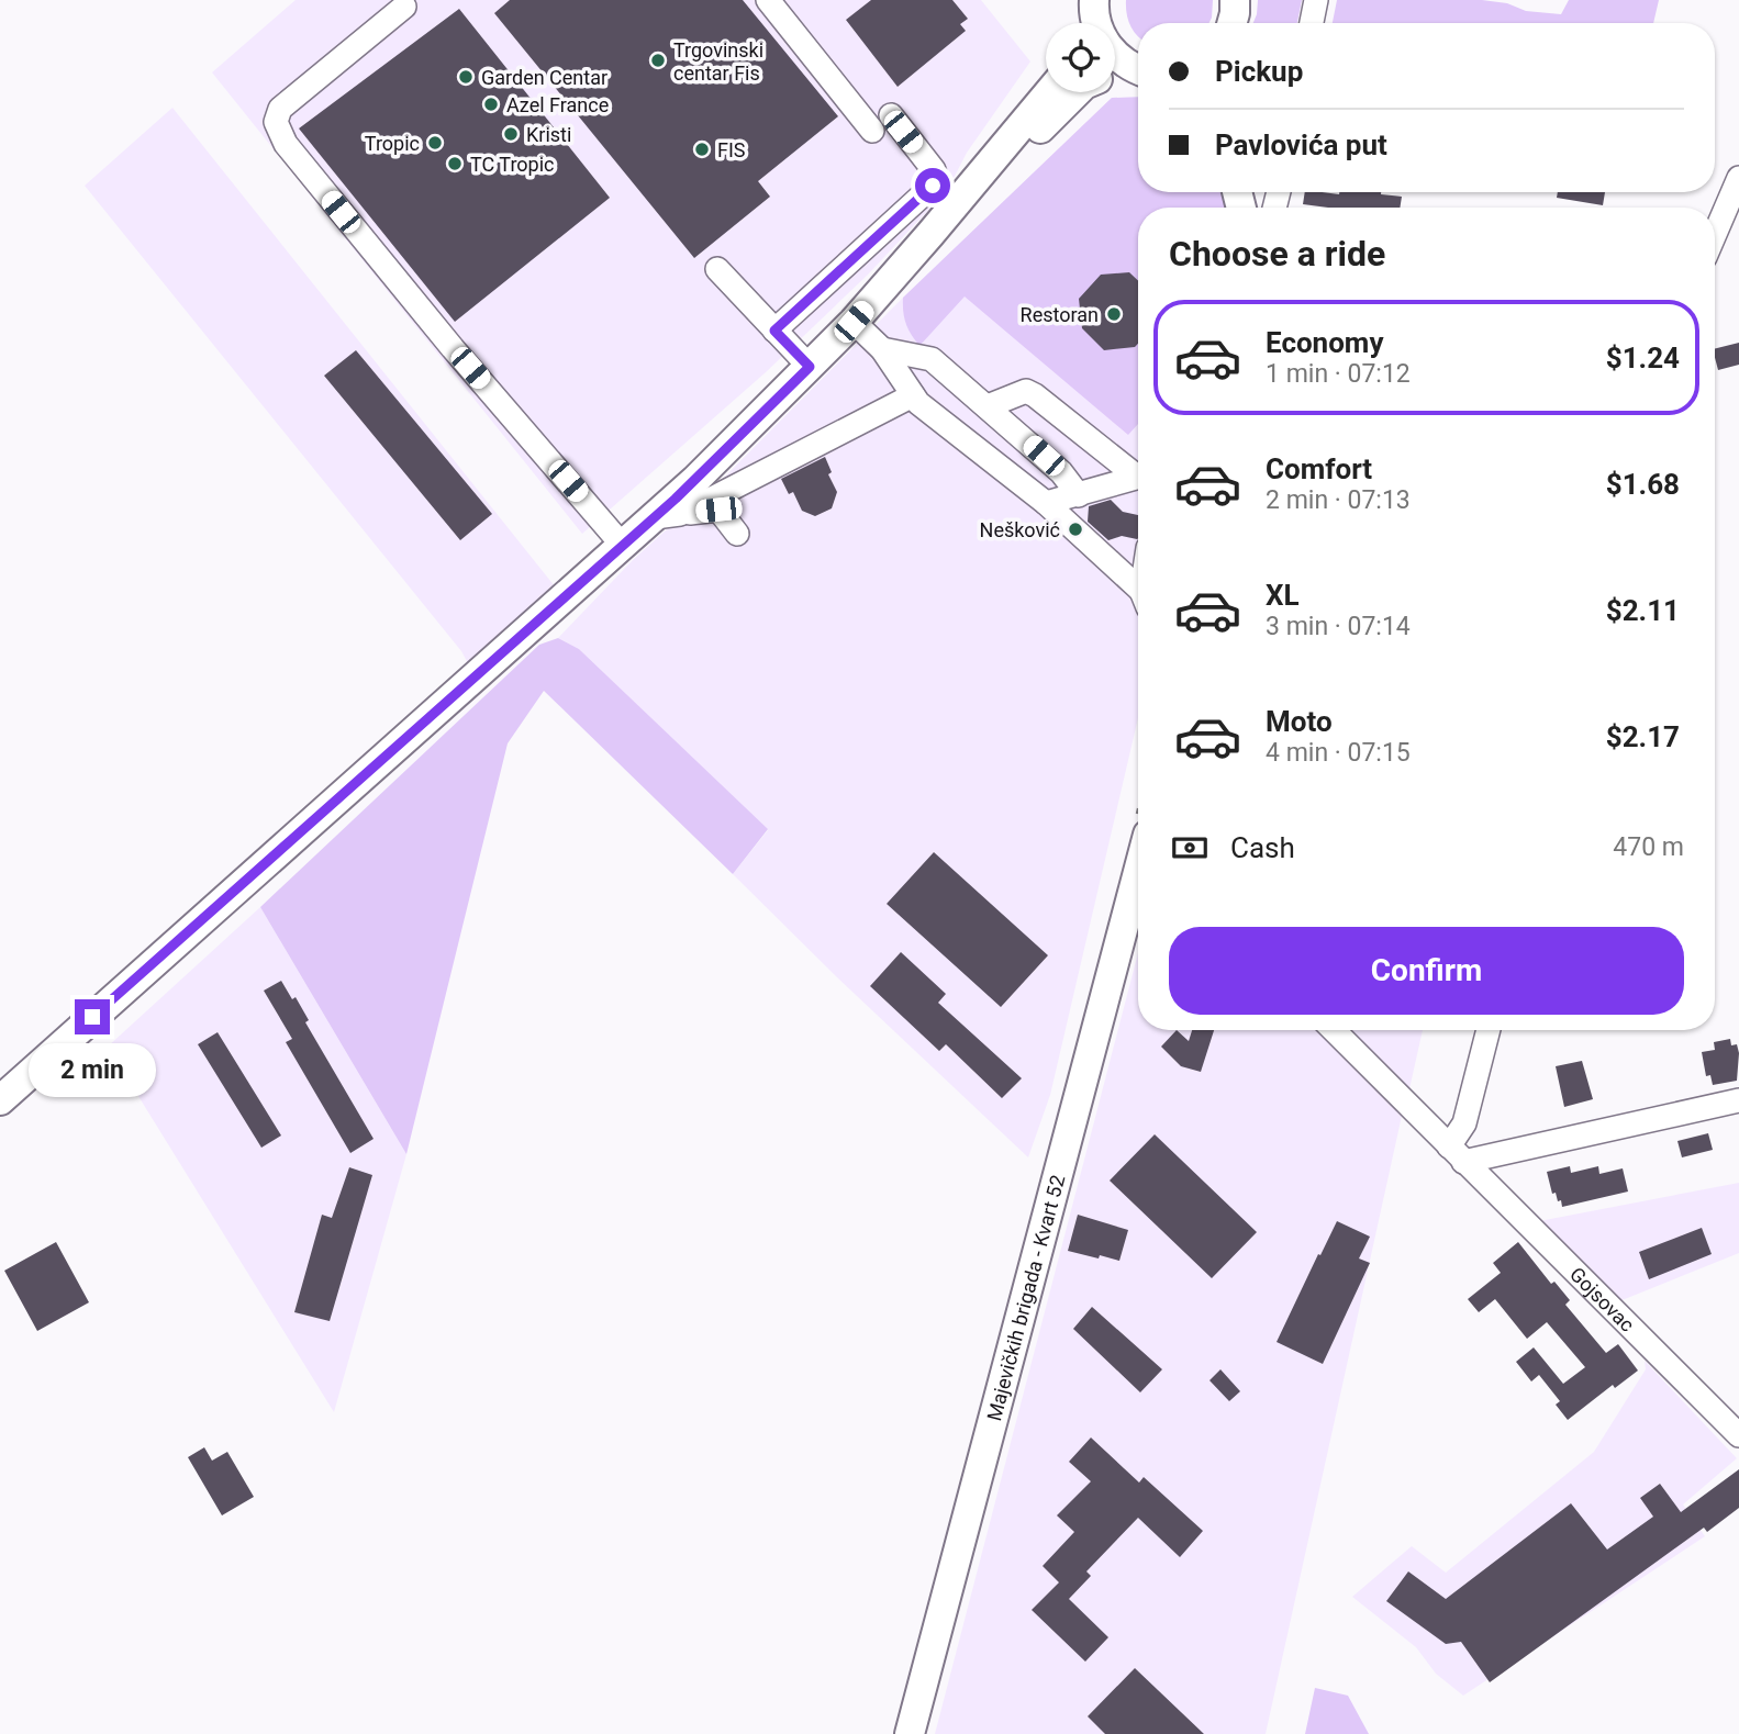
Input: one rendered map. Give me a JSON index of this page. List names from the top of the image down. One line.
{"streets":{"main road":["Majevičkih brigada - Kvart 52"],"street":["Gojsovac"]},"places":["Trgovinski centar Fis","Garden Centar","Azel France","Kristi","Tropic","FIS","TC Tropic","Restoran","Nešković"],"page":{"banner":["Pickup","Pavlovića put"],"heading":"Choose a ride","list":[{"name":"Economy","note":"1 min · 07:12","value":"$1.24"},{"name":"Comfort","note":"2 min · 07:13","value":"$1.68"},{"name":"XL","note":"3 min · 07:14","value":"$2.11"},{"name":"Moto","note":"4 min · 07:15","value":"$2.17"}],"pay":["Cash","470 m"],"buttons":"Confirm","bubble":"2 min"}}
